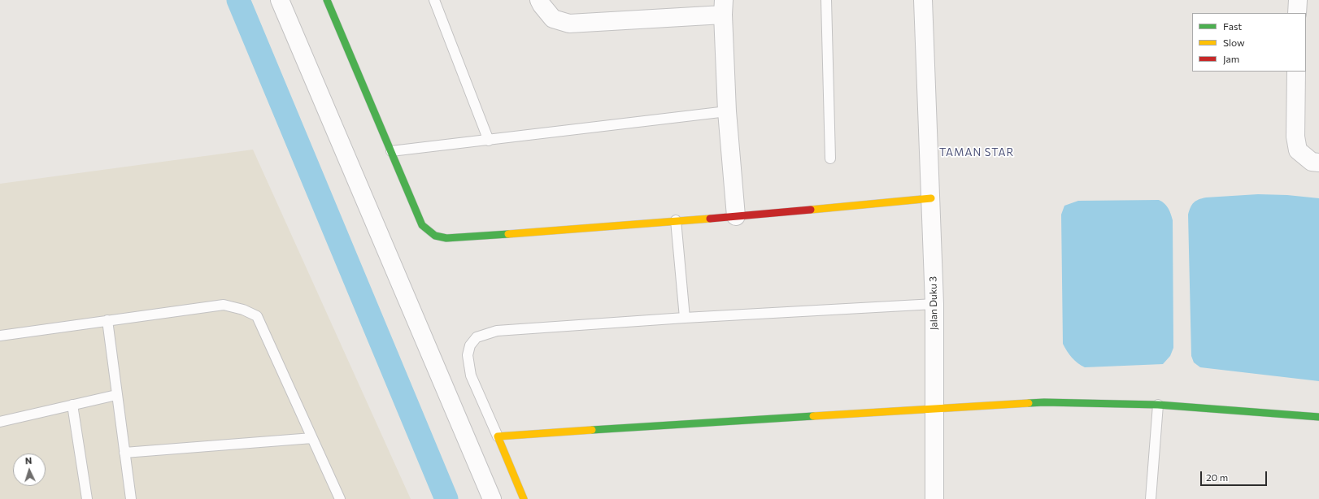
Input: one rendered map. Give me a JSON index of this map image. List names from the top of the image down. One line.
{"streets":{"street":["Jalan Duku 3"]},"districts":["TAMAN STAR"],"legend":["Fast","Slow","Jam"],"scale_bar":"20 m","north":"top"}
